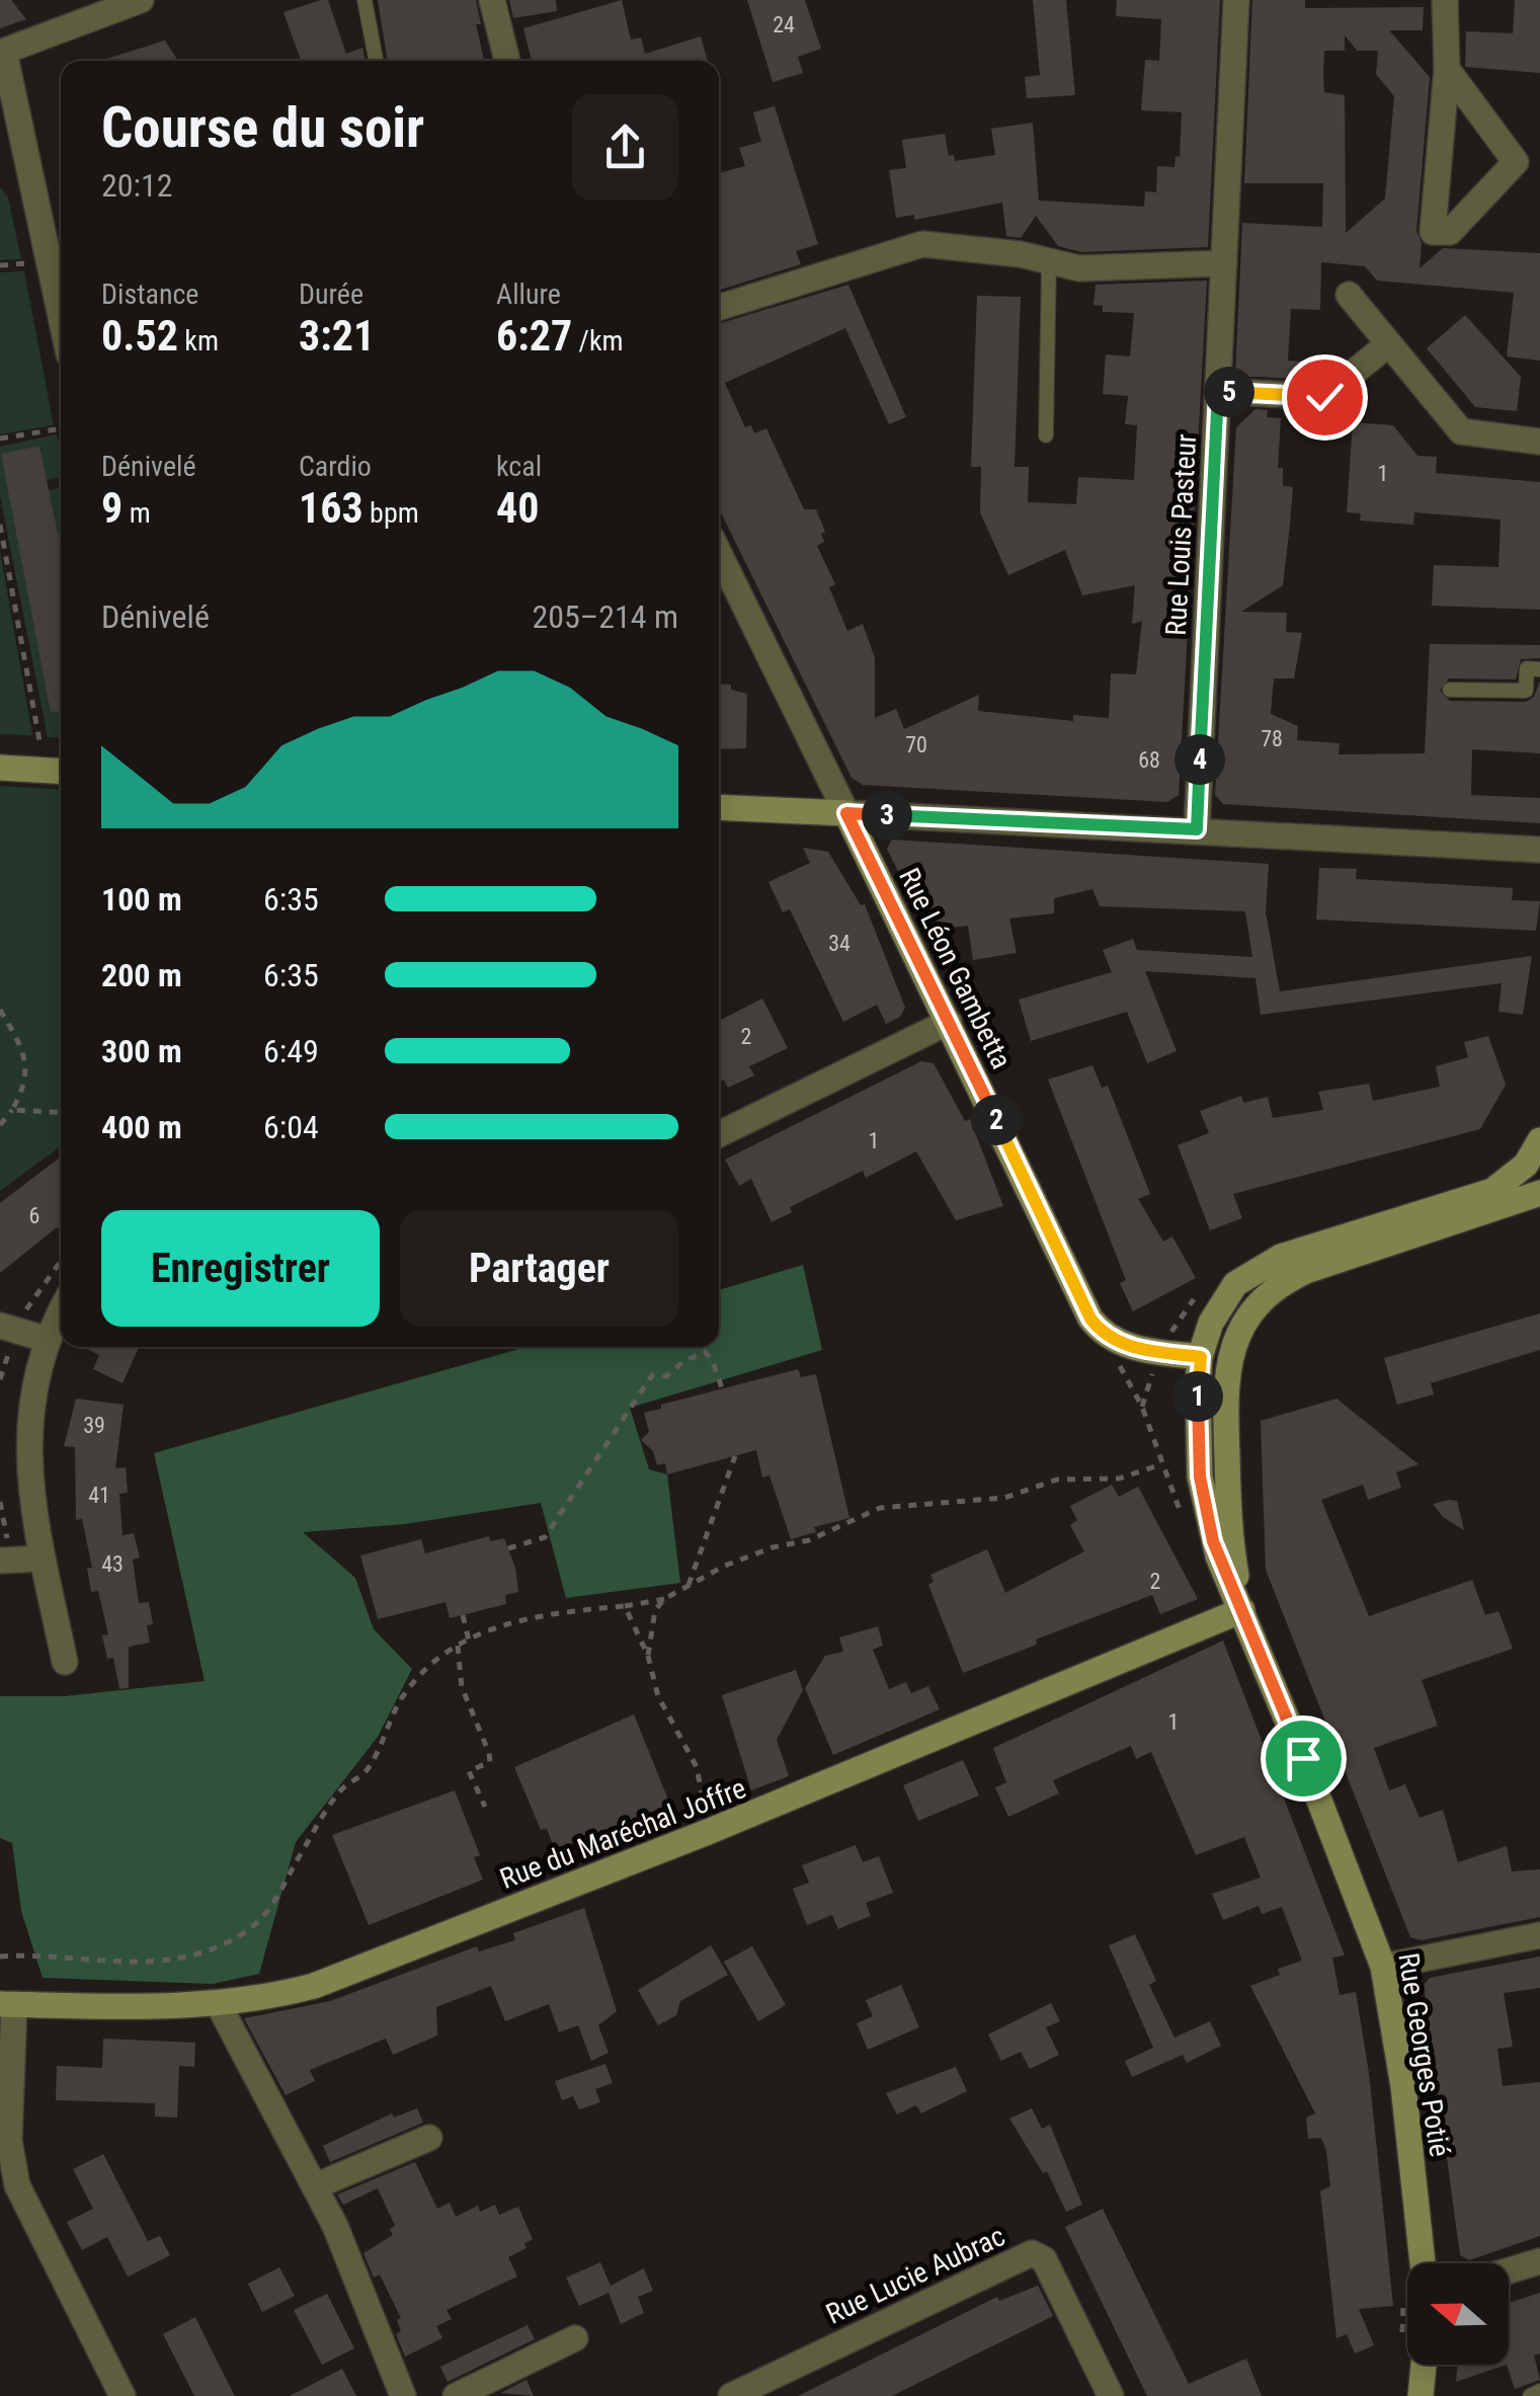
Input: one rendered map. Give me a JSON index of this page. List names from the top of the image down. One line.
{"streets":{"street":["Rue Louis Pasteur","Rue Léon Gambetta","Rue du Maréchal Joffre","Rue Georges Potié","Rue Lucie Aubrac"]},"crossings":[["Rue du Maréchal Joffre","Rue Georges Potié"]],"house_numbers":["24","1","78","70","68","34","2","1","6","39","41","43","2","1"],"north":"left","page":{"heading":["Course du soir","20:12"],"stats":[["Distance","0.52 km"],["Durée","3:21"],["Allure","6:27 /km"],["Dénivelé","9 m"],["Cardio","163 bpm"],["kcal","40"]],"pins":["5","4","3","2","1"],"chart":["Dénivelé","205–214 m"],"list":[{"name":"100 m","note":"6:35"},{"name":"200 m","note":"6:35"},{"name":"300 m","note":"6:49"},{"name":"400 m","note":"6:04"}],"buttons":["Enregistrer","Partager"]}}
